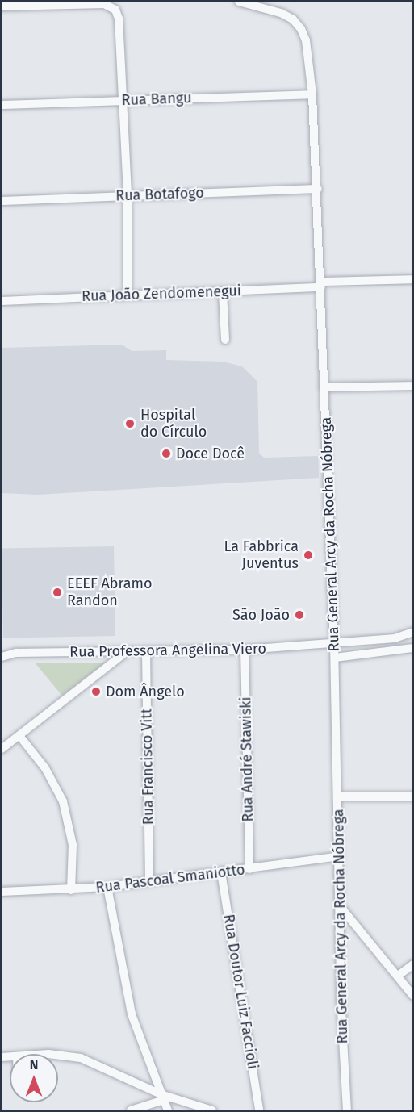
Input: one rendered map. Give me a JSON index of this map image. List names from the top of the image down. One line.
{"streets":{"street":["Rua Bangu","Rua Botafogo","Rua João Zendomenegui","Rua General Arcy da Rocha Nóbrega","Rua Professora Angelina Viero","Rua André Stawiski","Rua Francisco Vitt","Rua Pascoal Smaniotto","Rua Doutor Luiz Faccioli"]},"crossings":[["Rua Bangu","Rua General Arcy da Rocha Nóbrega"],["Rua Botafogo","Rua General Arcy da Rocha Nóbrega"],["Rua João Zendomenegui","Rua General Arcy da Rocha Nóbrega"],["Rua General Arcy da Rocha Nóbrega","Rua Professora Angelina Viero"],["Rua General Arcy da Rocha Nóbrega","Rua Pascoal Smaniotto"],["Rua Professora Angelina Viero","Rua André Stawiski"],["Rua Professora Angelina Viero","Rua Francisco Vitt"],["Rua André Stawiski","Rua Pascoal Smaniotto"],["Rua Francisco Vitt","Rua Pascoal Smaniotto"],["Rua Pascoal Smaniotto","Rua Doutor Luiz Faccioli"]],"places":["Hospital do Círculo","Doce Docê","La Fabbrica Juventus","EEEF Abramo Randon","São João","Dom Ângelo"],"north":"top"}
